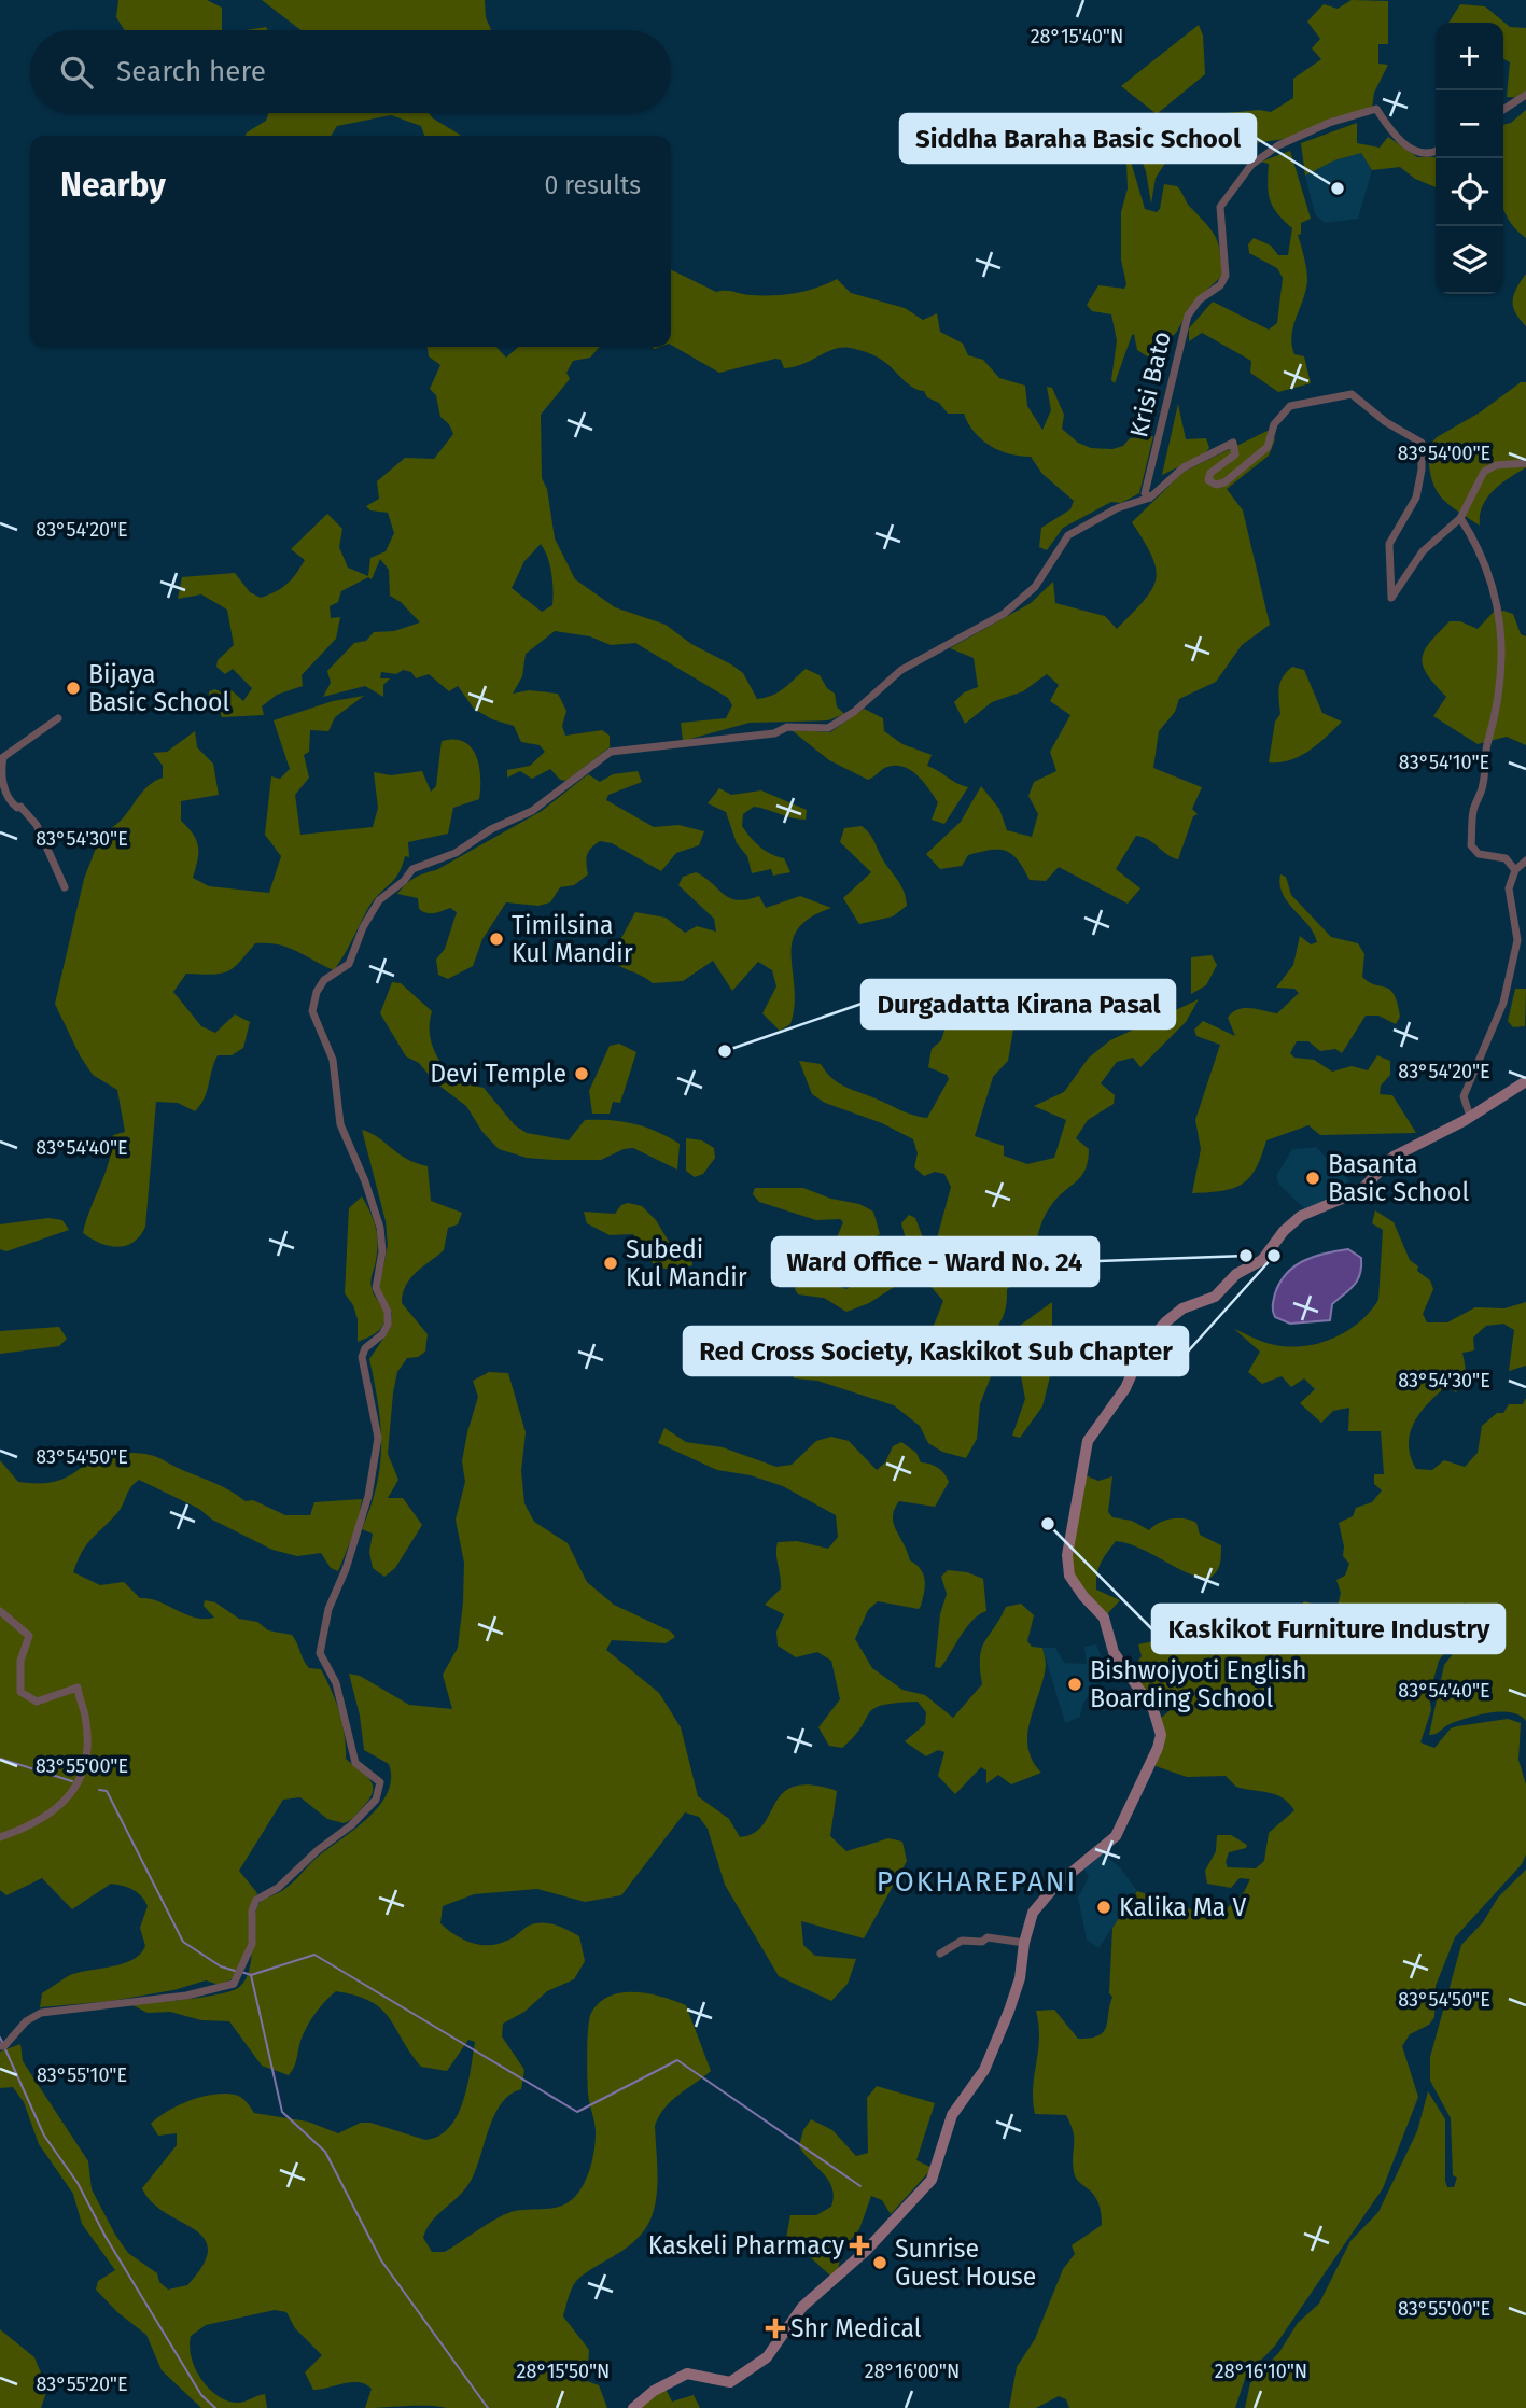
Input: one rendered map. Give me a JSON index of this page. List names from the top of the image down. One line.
{"streets":{"street":["Krisi Bato"]},"districts":["POKHAREPANI"],"places":{"other":["Siddha Baraha Basic School","Bijaya Basic School","Timilsina Kul Mandir","Durgadatta Kirana Pasal","Devi Temple","Basanta Basic School","Ward Office - Ward No. 24","Red Cross Society, Kaskikot Sub Chapter","Subedi Kul Mandir","Kaskikot Furniture Industry","Bishwojyoti English Boarding School","Kalika Ma V","Sunrise Guest House"],"health":["Kaskeli Pharmacy","Shr Medical"]},"page":{"map_buttons":["+","−"],"search":"Search here","heading":["Nearby","0 results"]},"coordinates":["28°15'40\"N","83°54'00\"E","83°54'20\"E","83°54'10\"E","83°54'30\"E","83°54'40\"E","83°54'50\"E","83°55'00\"E","83°55'10\"E","28°15'50\"N","28°16'00\"N","28°16'10\"N","83°55'20\"E"]}
